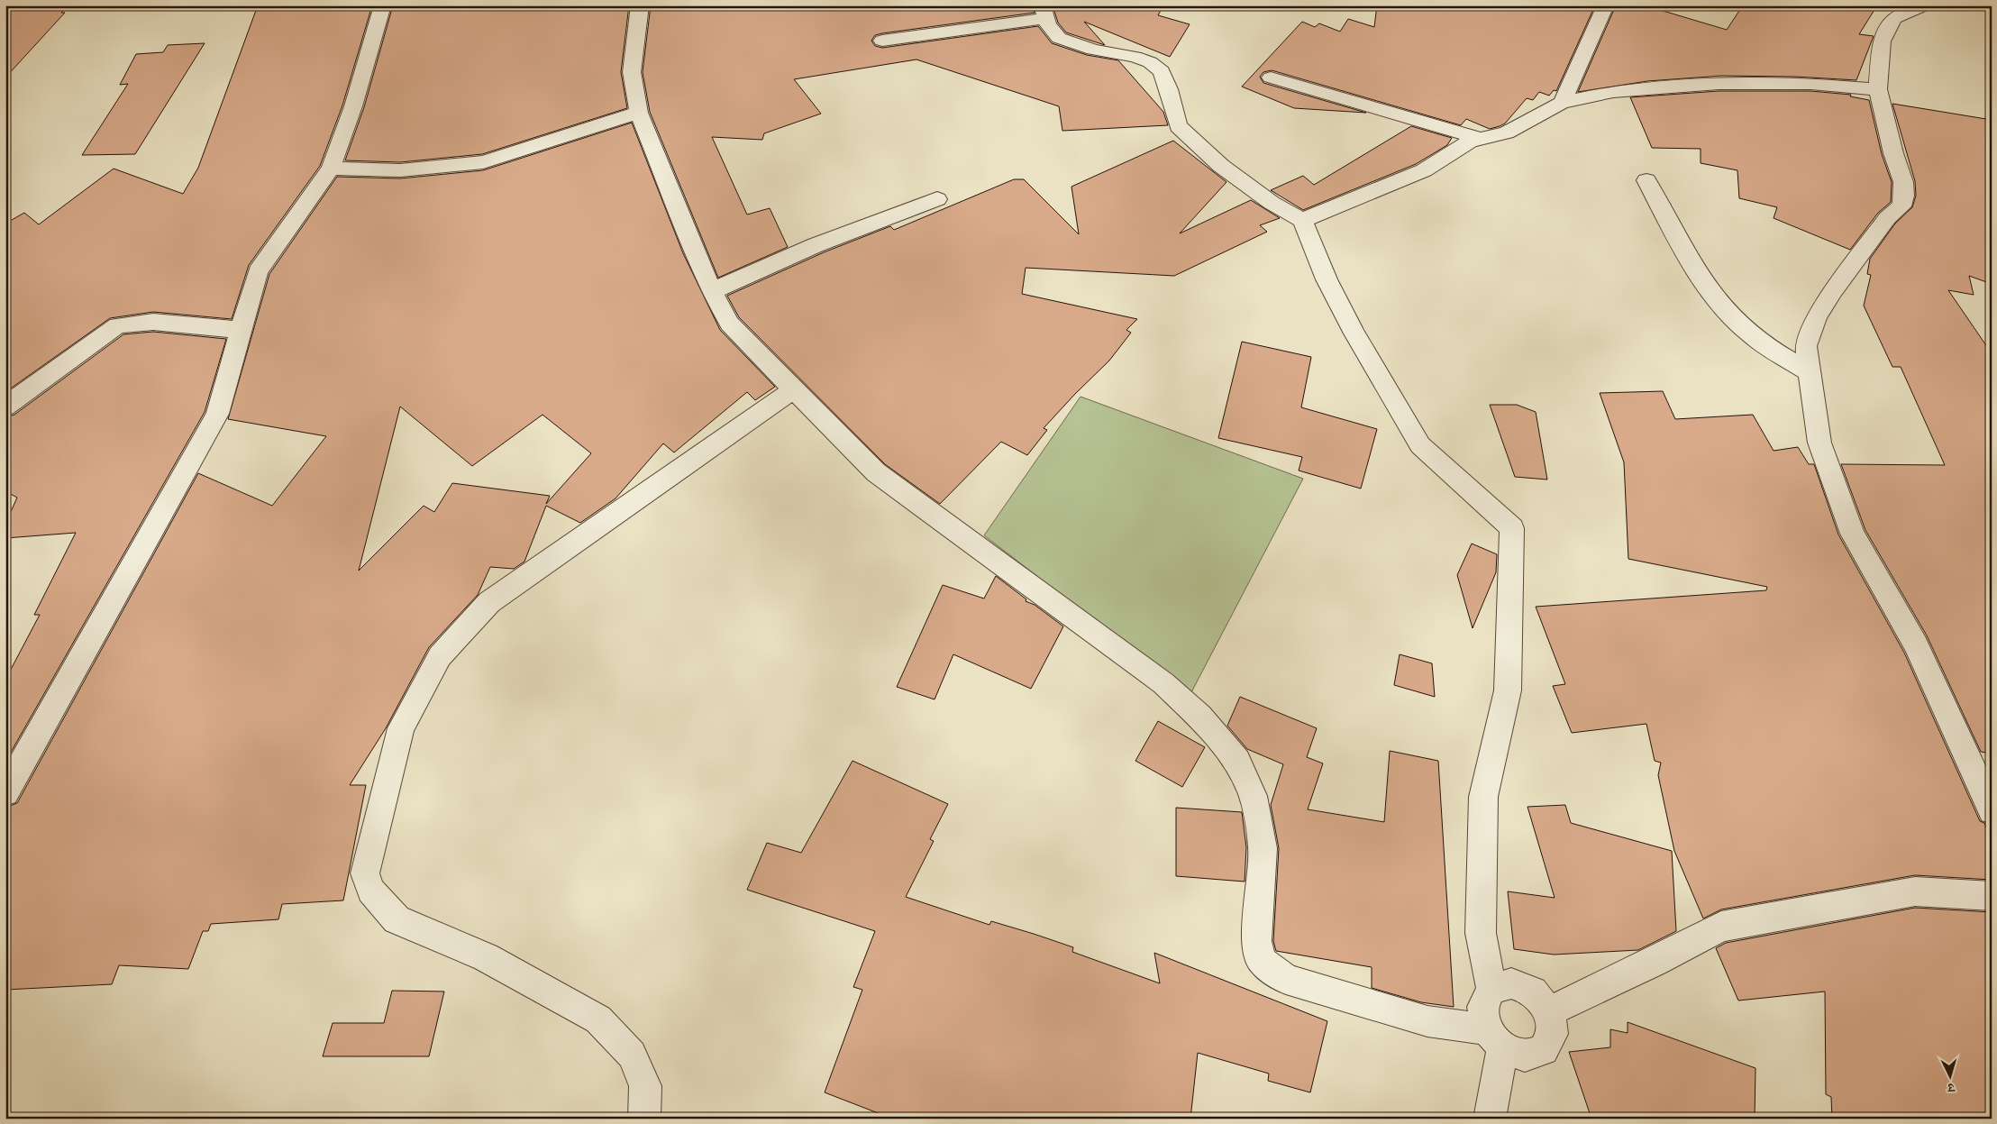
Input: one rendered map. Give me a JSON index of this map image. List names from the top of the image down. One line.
{"north":"bottom"}
